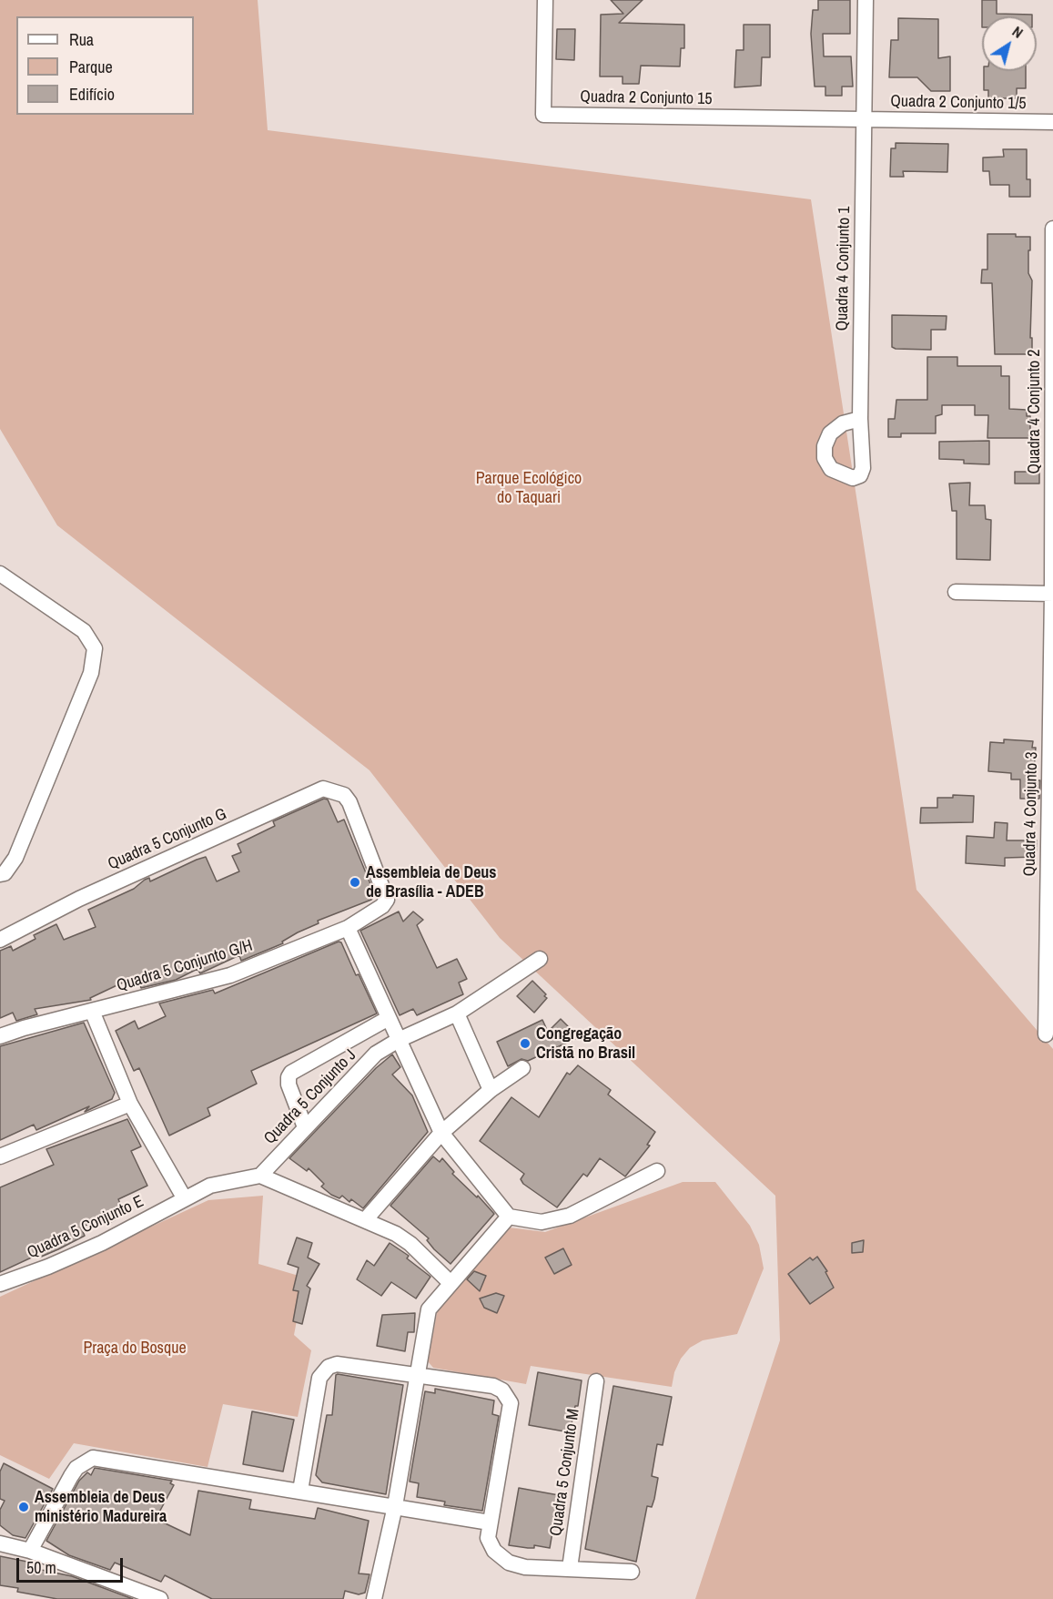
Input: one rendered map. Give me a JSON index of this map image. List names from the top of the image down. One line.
{"streets":{"street":["Quadra 2 Conjunto 15","Quadra 2 Conjunto 1/5","Quadra 4 Conjunto 1","Quadra 4 Conjunto 2","Quadra 4 Conjunto 3","Quadra 5 Conjunto G","Quadra 5 Conjunto G/H","Quadra 5 Conjunto J","Quadra 5 Conjunto E","Quadra 5 Conjunto M"]},"crossings":[["Quadra 2 Conjunto 15","Quadra 2 Conjunto 1/5"],["Quadra 2 Conjunto 15","Quadra 4 Conjunto 1"],["Quadra 2 Conjunto 1/5","Quadra 4 Conjunto 1"],["Quadra 4 Conjunto 2","Quadra 4 Conjunto 3"],["Quadra 5 Conjunto G","Quadra 5 Conjunto G/H"],["Quadra 5 Conjunto J","Quadra 5 Conjunto E"]],"parks":["Parque Ecológico do Taquari","Praça do Bosque"],"places":["Assembleia de Deus de Brasília - ADEB","Congregação Cristã no Brasil","Assembleia de Deus ministério Madureira"],"legend":["Rua","Parque","Edifício"],"scale_bar":"50 m","north":"top right"}
